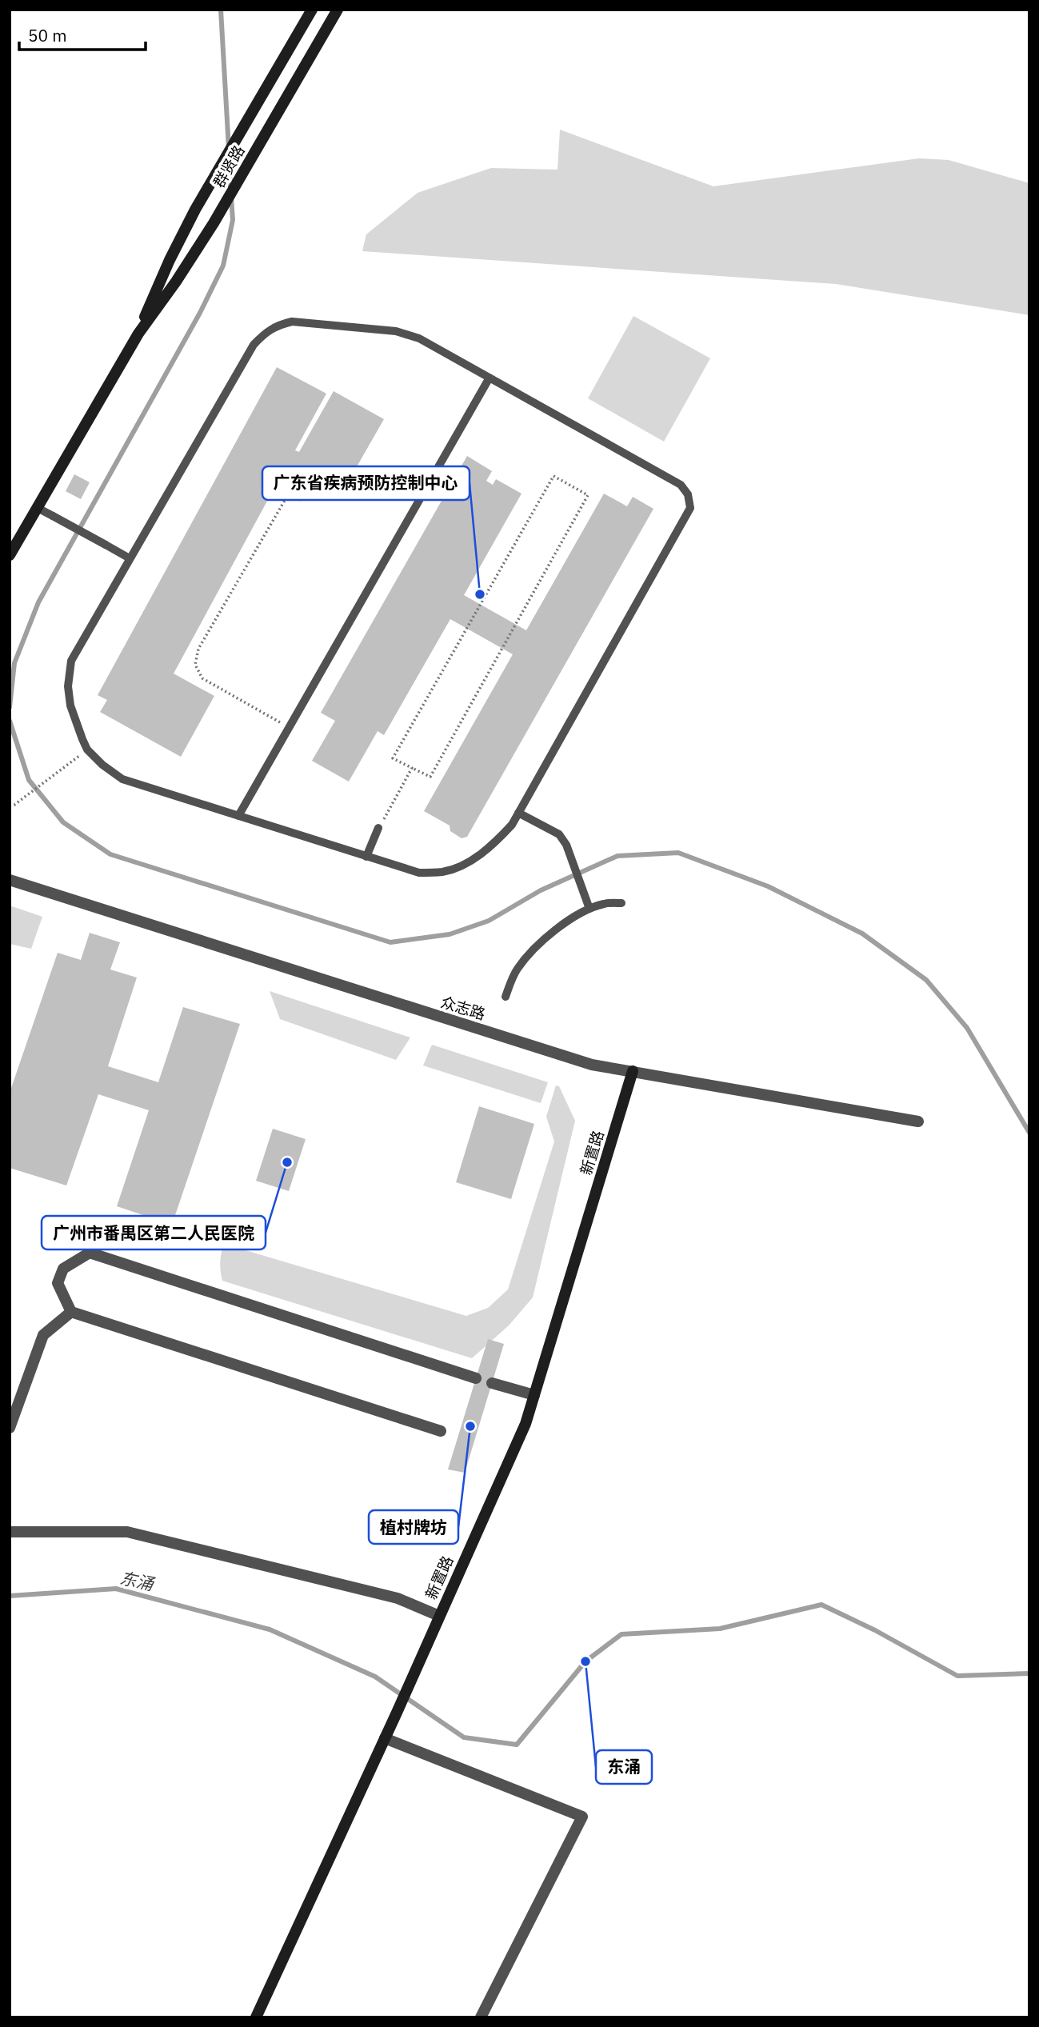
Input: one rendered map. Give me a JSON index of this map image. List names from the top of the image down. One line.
{"streets":{"street":["群贤路","众志路","新置路"]},"crossings":[["众志路","新置路"]],"water":["东涌"],"places":["广东省疾病预防控制中心","广州市番禺区第二人民医院","植村牌坊","东涌"],"scale_bar":"50 m"}
